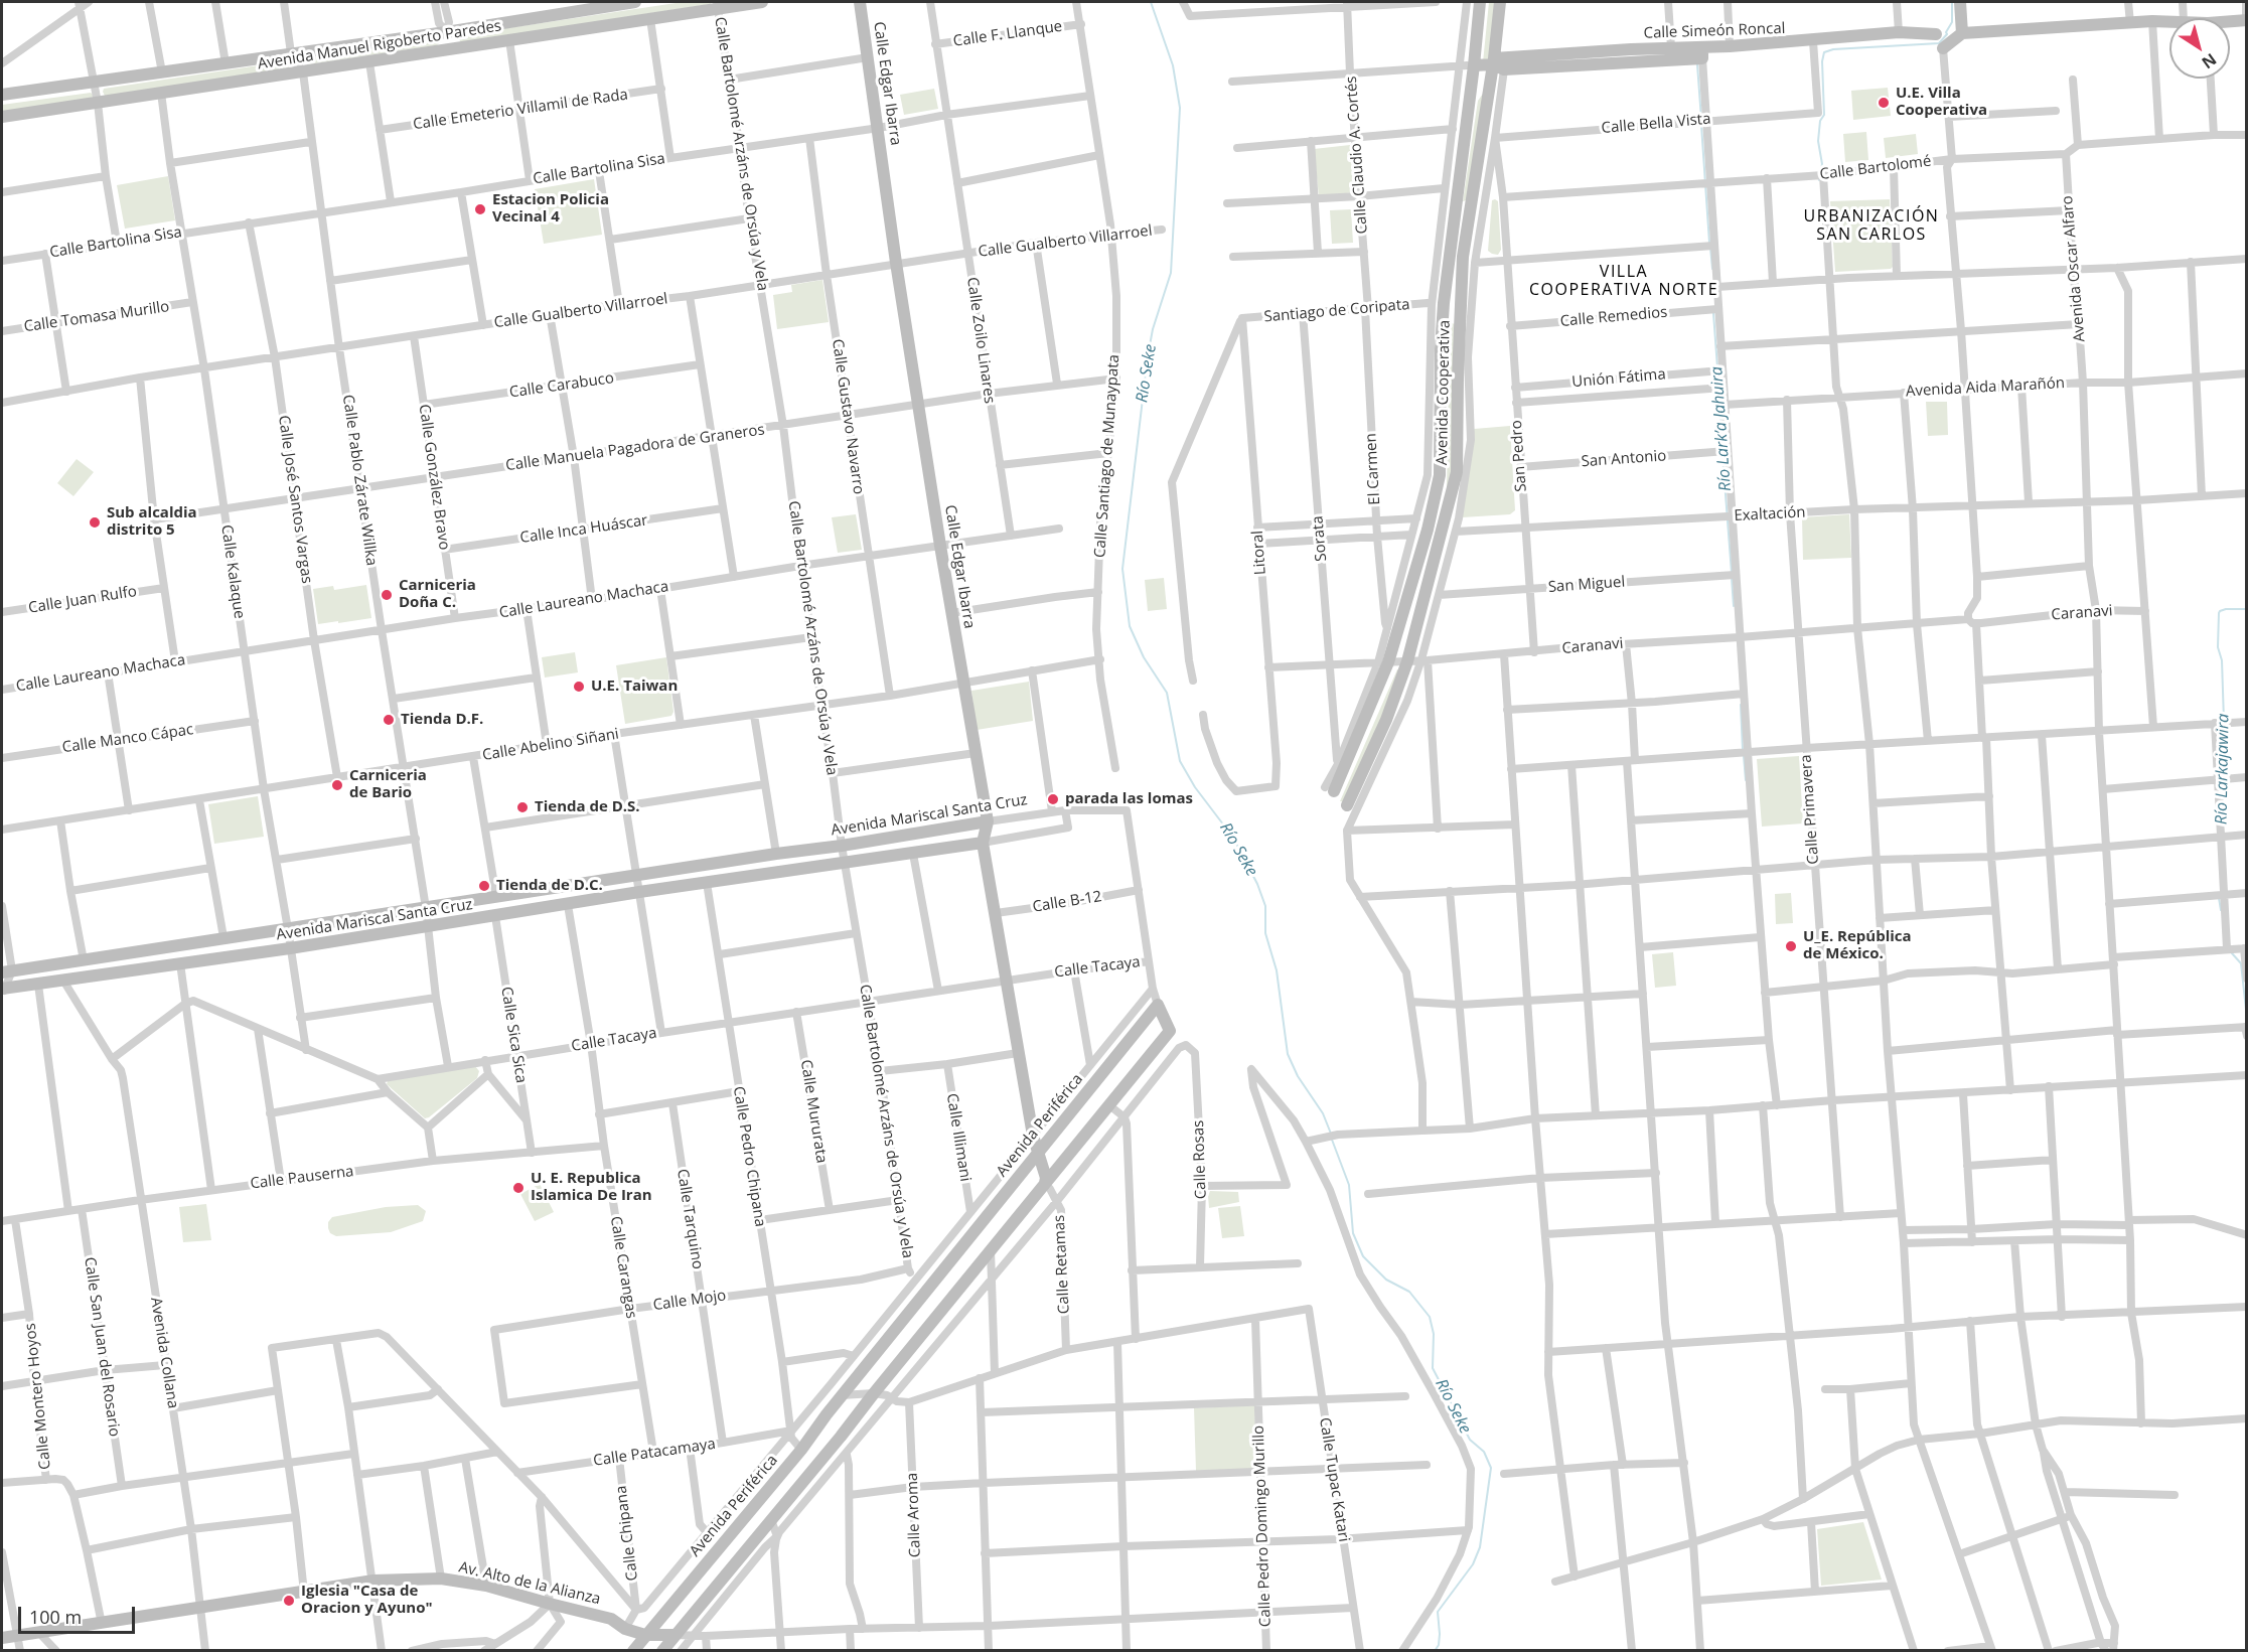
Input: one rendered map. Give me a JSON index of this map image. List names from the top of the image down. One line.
{"streets":{"street":["Calle Simeón Roncal","Calle F. Llanque","Avenida Manuel Rigoberto Paredes","Calle Edgar Ibarra","Calle Emeterio Villamil de Rada","Calle Bella Vista","Calle Bartolomé Arzáns de Orsúa y Vela","Calle Claudio A. Cortés","Calle Bartolomé","Calle Bartolina Sisa","Calle Gualberto Villarroel","Avenida Oscar Alfaro","Santiago de Coripata","Calle Tomasa Murillo","Calle Remedios","Calle Zoilo Linares","Unión Fátima","Calle Carabuco","Avenida Aida Marañón","Avenida Cooperativa","Calle Gustavo Navarro","Calle Manuela Pagadora de Graneros","Calle Santiago de Munaypata","San Pedro","San Antonio","El Carmen","Calle González Bravo","Calle Pablo Zárate Willka","Calle José Santos Vargas","Exaltación","Calle Inca Huáscar","Sorata","Litoral","Calle Kalaque","San Miguel","Calle Juan Rulfo","Calle Laureano Machaca","Caranavi","Calle Manco Cápac","Calle Abelino Siñani","Calle Primavera","Avenida Mariscal Santa Cruz","Calle B-12","Calle Tacaya","Calle Sica Sica","Calle Mururata","Avenida Periférica","Calle Illimani","Calle Pedro Chipana","Calle Rosas","Calle Pauserna","Calle Tarquino","Calle Retamas","Calle Carangas","Calle Mojo","Calle San Juan del Rosario","Avenida Collana","Calle Montero Hoyos","Calle Patacamaya","Calle Tupac Katari","Calle Aroma","Calle Pedro Domingo Murillo","Calle Chipana","Av. Alto de la Alianza"]},"crossings":[["Calle Simeón Roncal","Calle Bella Vista"],["Calle Simeón Roncal","Avenida Cooperativa"],["Calle F. Llanque","Calle Zoilo Linares"],["Calle F. Llanque","Calle Santiago de Munaypata"],["Avenida Manuel Rigoberto Paredes","Calle Bartolomé Arzáns de Orsúa y Vela"],["Avenida Manuel Rigoberto Paredes","Calle Pablo Zárate Willka"],["Avenida Manuel Rigoberto Paredes","Calle Kalaque"],["Calle Edgar Ibarra","Calle Bartolina Sisa"],["Calle Edgar Ibarra","Calle Gualberto Villarroel"],["Calle Edgar Ibarra","Calle Manuela Pagadora de Graneros"],["Calle Edgar Ibarra","Calle Laureano Machaca"],["Calle Edgar Ibarra","Calle Abelino Siñani"],["Calle Edgar Ibarra","Avenida Mariscal Santa Cruz"],["Calle Edgar Ibarra","Calle B-12"],["Calle Edgar Ibarra","Calle Tacaya"],["Calle Edgar Ibarra","Avenida Periférica"],["Calle Edgar Ibarra","Calle Retamas"],["Calle Bella Vista","San Pedro"],["Calle Bartolomé Arzáns de Orsúa y Vela","Calle Bartolina Sisa"],["Calle Bartolomé Arzáns de Orsúa y Vela","Calle Gualberto Villarroel"],["Calle Bartolomé Arzáns de Orsúa y Vela","Calle Manuela Pagadora de Graneros"],["Calle Bartolomé Arzáns de Orsúa y Vela","Calle Laureano Machaca"],["Calle Bartolomé Arzáns de Orsúa y Vela","Calle Abelino Siñani"],["Calle Bartolomé Arzáns de Orsúa y Vela","Avenida Mariscal Santa Cruz"],["Calle Bartolomé Arzáns de Orsúa y Vela","Calle Tacaya"],["Calle Bartolomé Arzáns de Orsúa y Vela","Calle Mojo"],["Calle Claudio A. Cortés","Santiago de Coripata"],["Calle Claudio A. Cortés","El Carmen"],["Calle Bartolomé","Avenida Oscar Alfaro"],["Calle Bartolomé","San Pedro"],["Calle Bartolina Sisa","Calle Zoilo Linares"],["Calle Bartolina Sisa","Calle Gustavo Navarro"],["Calle Bartolina Sisa","Calle Santiago de Munaypata"],["Calle Bartolina Sisa","Calle Pablo Zárate Willka"],["Calle Bartolina Sisa","Calle José Santos Vargas"],["Calle Bartolina Sisa","Calle Kalaque"],["Calle Gualberto Villarroel","Calle Zoilo Linares"],["Calle Gualberto Villarroel","Calle Gustavo Navarro"],["Calle Gualberto Villarroel","Calle Santiago de Munaypata"],["Calle Gualberto Villarroel","Calle González Bravo"],["Calle Gualberto Villarroel","Calle Pablo Zárate Willka"],["Calle Gualberto Villarroel","Calle José Santos Vargas"],["Calle Gualberto Villarroel","Calle Kalaque"],["Avenida Oscar Alfaro","Avenida Aida Marañón"],["Avenida Oscar Alfaro","Exaltación"],["Avenida Oscar Alfaro","Caranavi"],["Santiago de Coripata","El Carmen"],["Santiago de Coripata","Sorata"],["Santiago de Coripata","Litoral"],["Calle Tomasa Murillo","Calle Kalaque"],["Calle Remedios","San Pedro"],["Calle Zoilo Linares","Calle Manuela Pagadora de Graneros"],["Calle Zoilo Linares","Calle Laureano Machaca"],["Unión Fátima","San Pedro"],["Calle Carabuco","Calle González Bravo"],["Avenida Aida Marañón","Calle Primavera"],["Avenida Cooperativa","Caranavi"],["Calle Gustavo Navarro","Calle Manuela Pagadora de Graneros"],["Calle Gustavo Navarro","Calle Laureano Machaca"],["Calle Gustavo Navarro","Calle Abelino Siñani"],["Calle Manuela Pagadora de Graneros","Calle Santiago de Munaypata"],["Calle Manuela Pagadora de Graneros","Calle González Bravo"],["Calle Manuela Pagadora de Graneros","Calle Pablo Zárate Willka"],["Calle Manuela Pagadora de Graneros","Calle José Santos Vargas"],["Calle Manuela Pagadora de Graneros","Calle Kalaque"],["Calle Santiago de Munaypata","Calle Abelino Siñani"],["San Pedro","San Antonio"],["San Pedro","Exaltación"],["San Pedro","San Miguel"],["San Pedro","Caranavi"],["Calle González Bravo","Calle Inca Huáscar"],["Calle González Bravo","Calle Laureano Machaca"],["Calle Pablo Zárate Willka","Calle Laureano Machaca"],["Calle Pablo Zárate Willka","Calle Abelino Siñani"],["Calle Pablo Zárate Willka","Avenida Mariscal Santa Cruz"],["Calle Pablo Zárate Willka","Calle Tacaya"],["Calle José Santos Vargas","Calle Laureano Machaca"],["Calle José Santos Vargas","Calle Abelino Siñani"],["Exaltación","Calle Primavera"],["Sorata","Caranavi"],["Litoral","Caranavi"],["Calle Kalaque","Calle Laureano Machaca"],["Calle Kalaque","Calle Manco Cápac"],["Calle Kalaque","Calle Abelino Siñani"],["Calle Kalaque","Avenida Mariscal Santa Cruz"],["Caranavi","Calle Primavera"],["Avenida Mariscal Santa Cruz","Calle Sica Sica"],["Avenida Mariscal Santa Cruz","Calle Pedro Chipana"],["Avenida Mariscal Santa Cruz","Calle Carangas"],["Avenida Mariscal Santa Cruz","Avenida Collana"],["Calle Tacaya","Calle Sica Sica"],["Calle Tacaya","Calle Mururata"],["Calle Tacaya","Calle Pedro Chipana"],["Calle Tacaya","Calle Carangas"],["Calle Sica Sica","Calle Pauserna"],["Avenida Periférica","Av. Alto de la Alianza"],["Calle Pedro Chipana","Calle Mojo"],["Calle Pedro Chipana","Calle Patacamaya"],["Calle Pauserna","Calle Carangas"],["Calle Pauserna","Calle San Juan del Rosario"],["Calle Pauserna","Avenida Collana"],["Calle Pauserna","Calle Montero Hoyos"],["Calle Tarquino","Calle Mojo"],["Calle Tarquino","Calle Patacamaya"],["Calle Carangas","Calle Mojo"],["Calle Carangas","Calle Patacamaya"],["Avenida Collana","Av. Alto de la Alianza"],["Calle Patacamaya","Calle Chipana"],["Calle Tupac Katari","Calle Pedro Domingo Murillo"]],"districts":["URBANIZACIÓN SAN CARLOS","VILLA COOPERATIVA NORTE"],"water":["Río Seke","Río Lark’a Jahuira","Río Larkajawira"],"places":["U.E. Villa Cooperativa","Estacion Policia Vecinal 4","Sub alcaldia distrito 5","Carniceria Doña C.","U.E. Taiwan","Tienda D.F.","Carniceria de Bario","parada las lomas","Tienda de D.S.","Tienda de D.C.","U_E. República de México.","U. E. Republica Islamica De Iran","Iglesia \"Casa de Oracion y Ayuno\""],"scale_bar":"100 m","north":"bottom right"}
